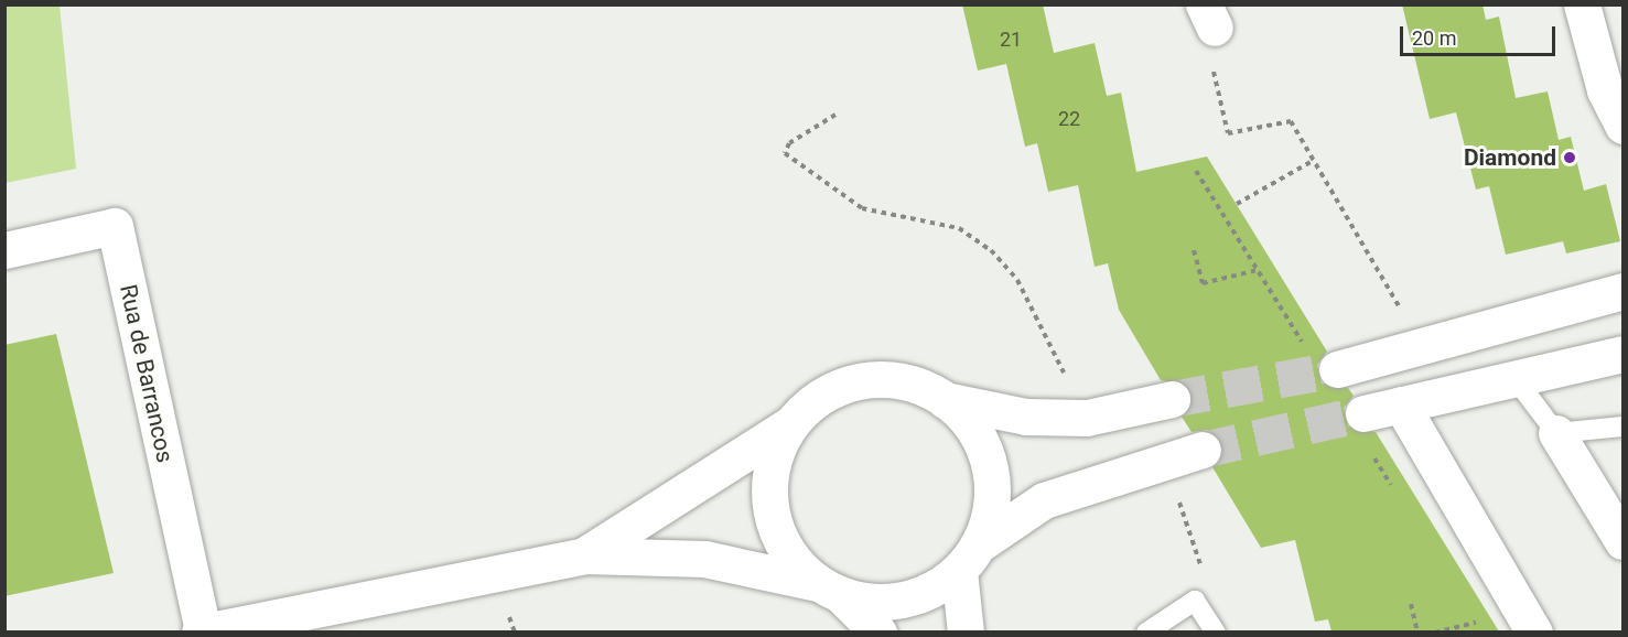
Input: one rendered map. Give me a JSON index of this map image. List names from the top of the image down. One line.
{"streets":{"street":["Rua de Barrancos"]},"places":["Diamond"],"house_numbers":["21","22"],"scale_bar":"20 m"}
